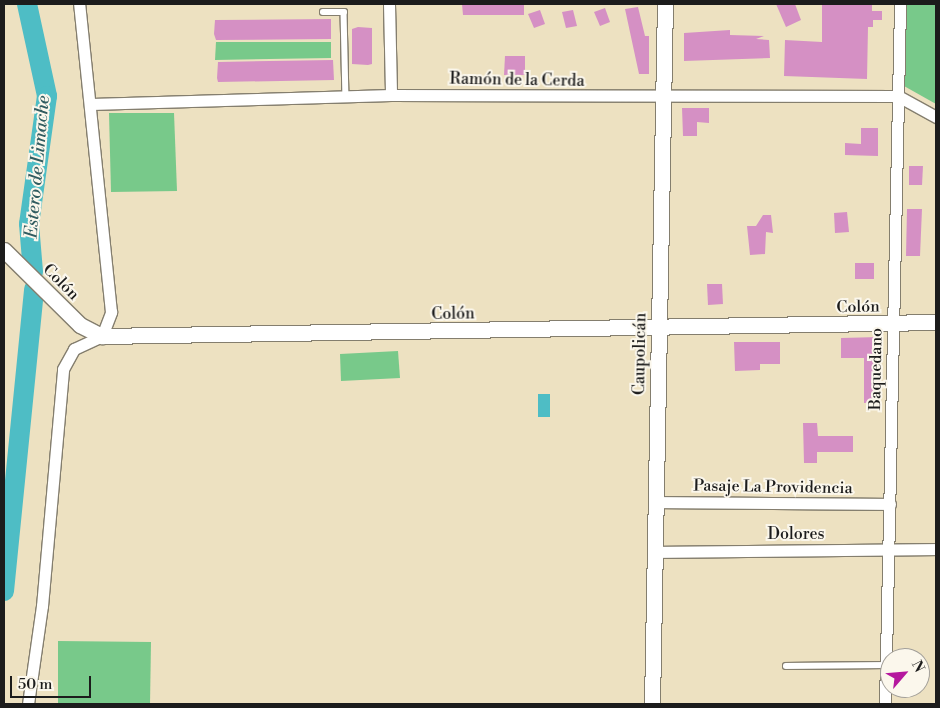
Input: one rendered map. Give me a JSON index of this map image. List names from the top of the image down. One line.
{"streets":{"street":["Ramón de la Cerda","Colón","Caupolicán","Baquedano","Pasaje La Providencia","Dolores"]},"crossings":[["Ramón de la Cerda","Caupolicán"],["Ramón de la Cerda","Baquedano"],["Colón","Caupolicán"],["Colón","Baquedano"],["Caupolicán","Pasaje La Providencia"],["Caupolicán","Dolores"],["Baquedano","Pasaje La Providencia"],["Baquedano","Dolores"]],"water":["Estero de Limache"],"scale_bar":"50 m","north":"top right"}
